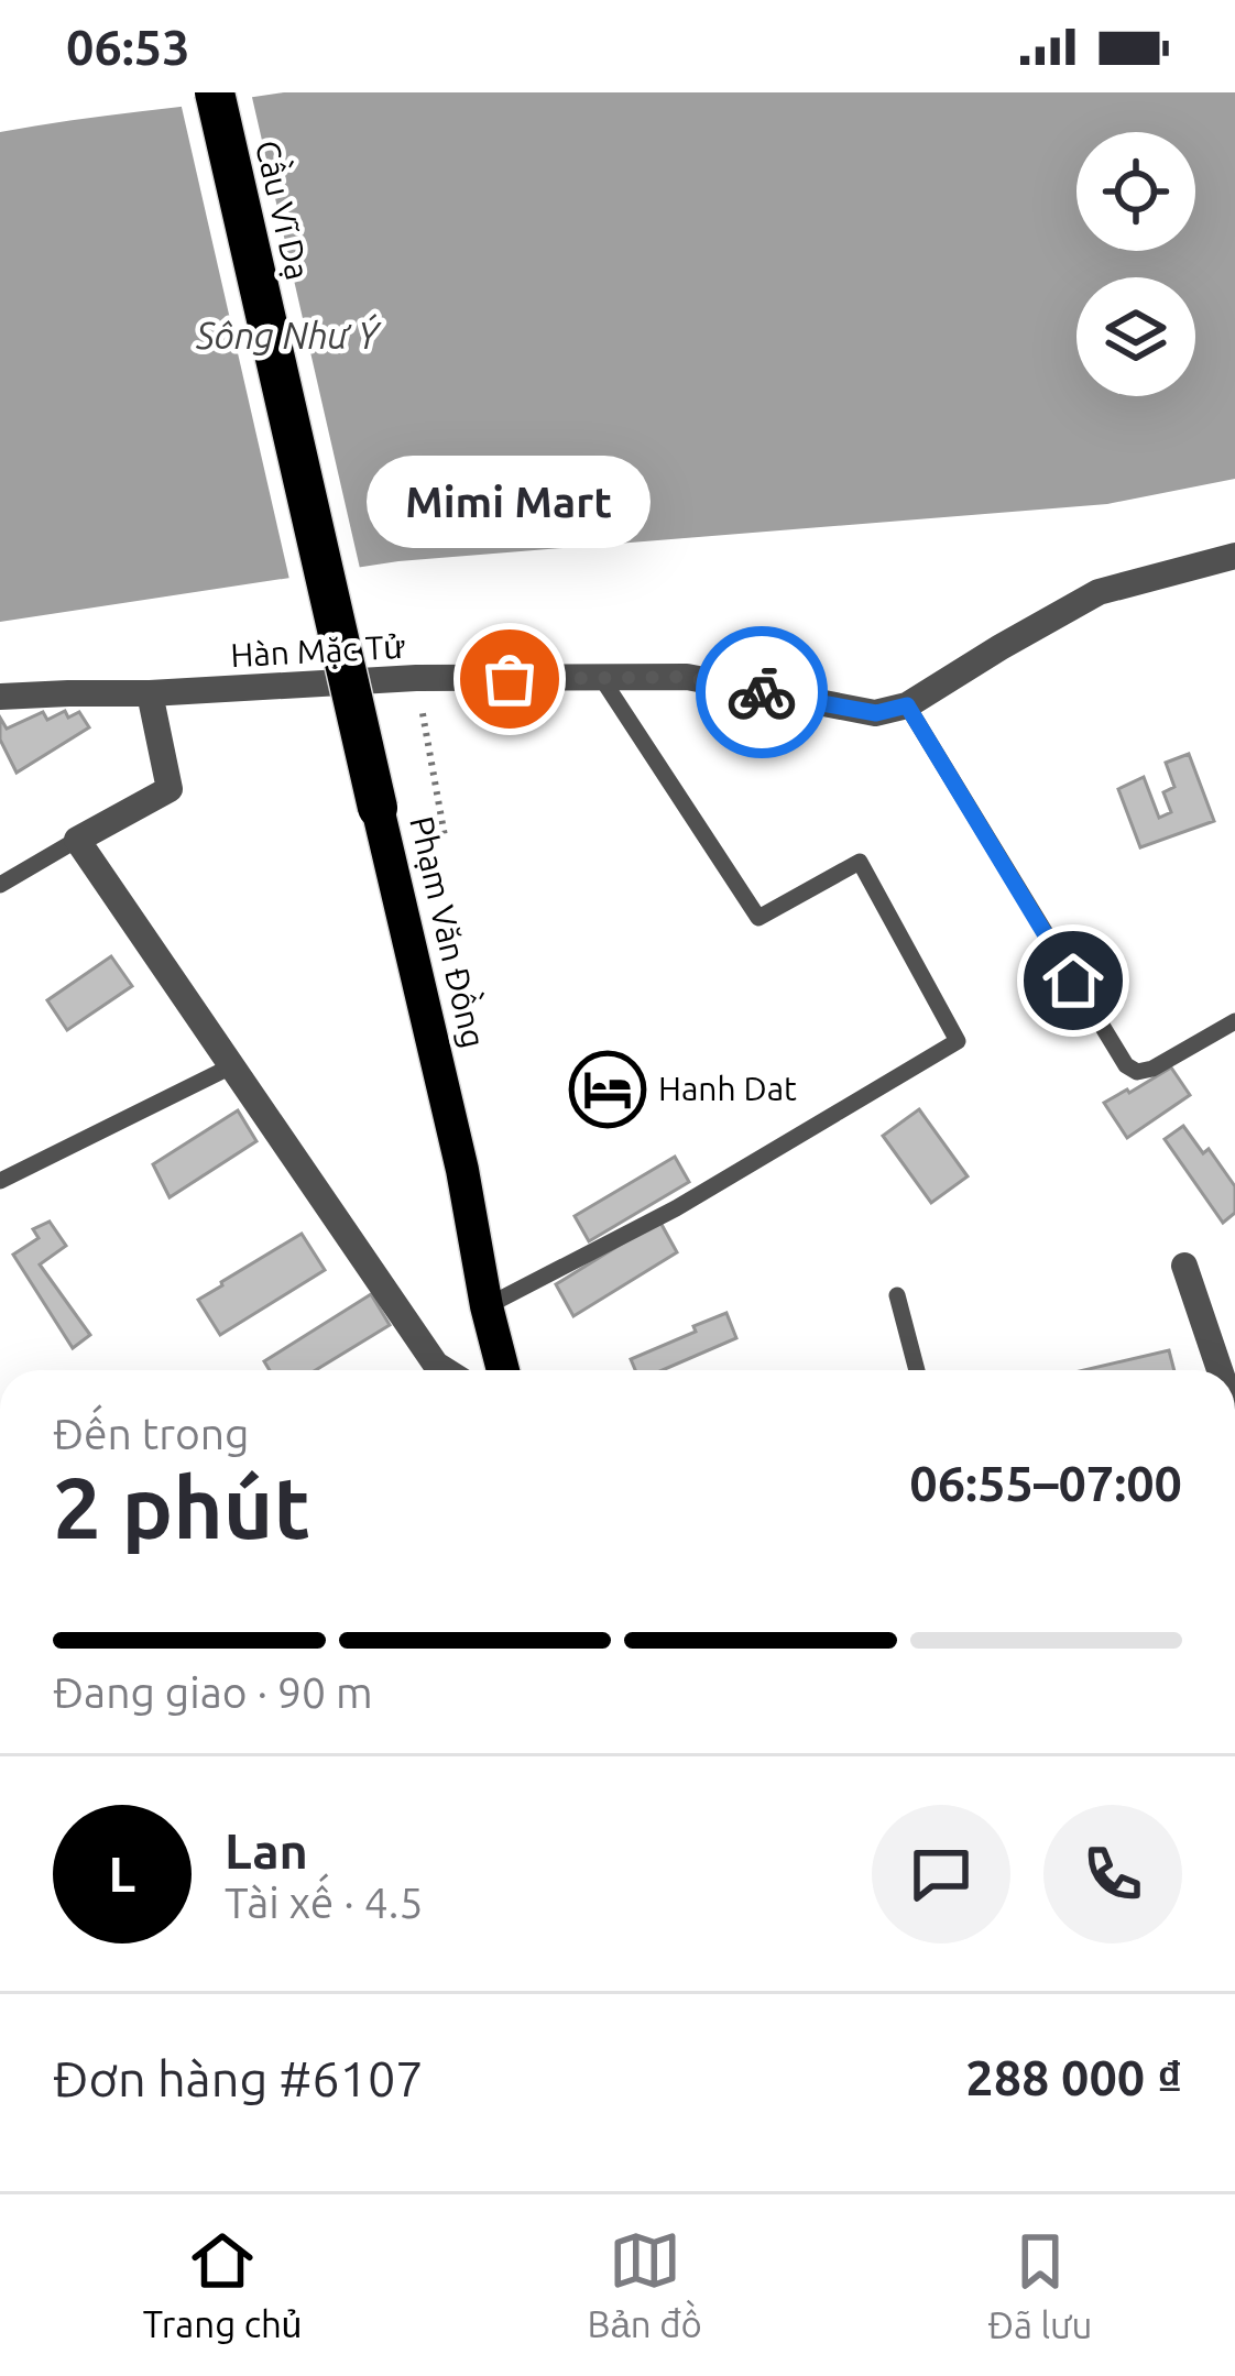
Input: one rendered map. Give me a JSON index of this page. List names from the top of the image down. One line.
{"streets":{"highway":["Cầu Vĩ Dạ"],"main road":["Phạm Văn Đồng"],"street":["Hàn Mặc Tử"]},"crossings":[["Cầu Vĩ Dạ","Phạm Văn Đồng"]],"water":["Sông Như Ý"],"places":{"other":["Mimi Mart"],"hotel":["Hanh Dat"]},"page":{"status":"06:53","bubble":"Mimi Mart","heading":["2 phút","Đến trong","06:55–07:00"],"panel":["Lan","Tài xế · 4.5","Đơn hàng #6107","288 000 ₫"],"bar":"Đang giao · 90 m","round":"L","tabs":["Trang chủ","Bản đồ","Đã lưu"]}}
